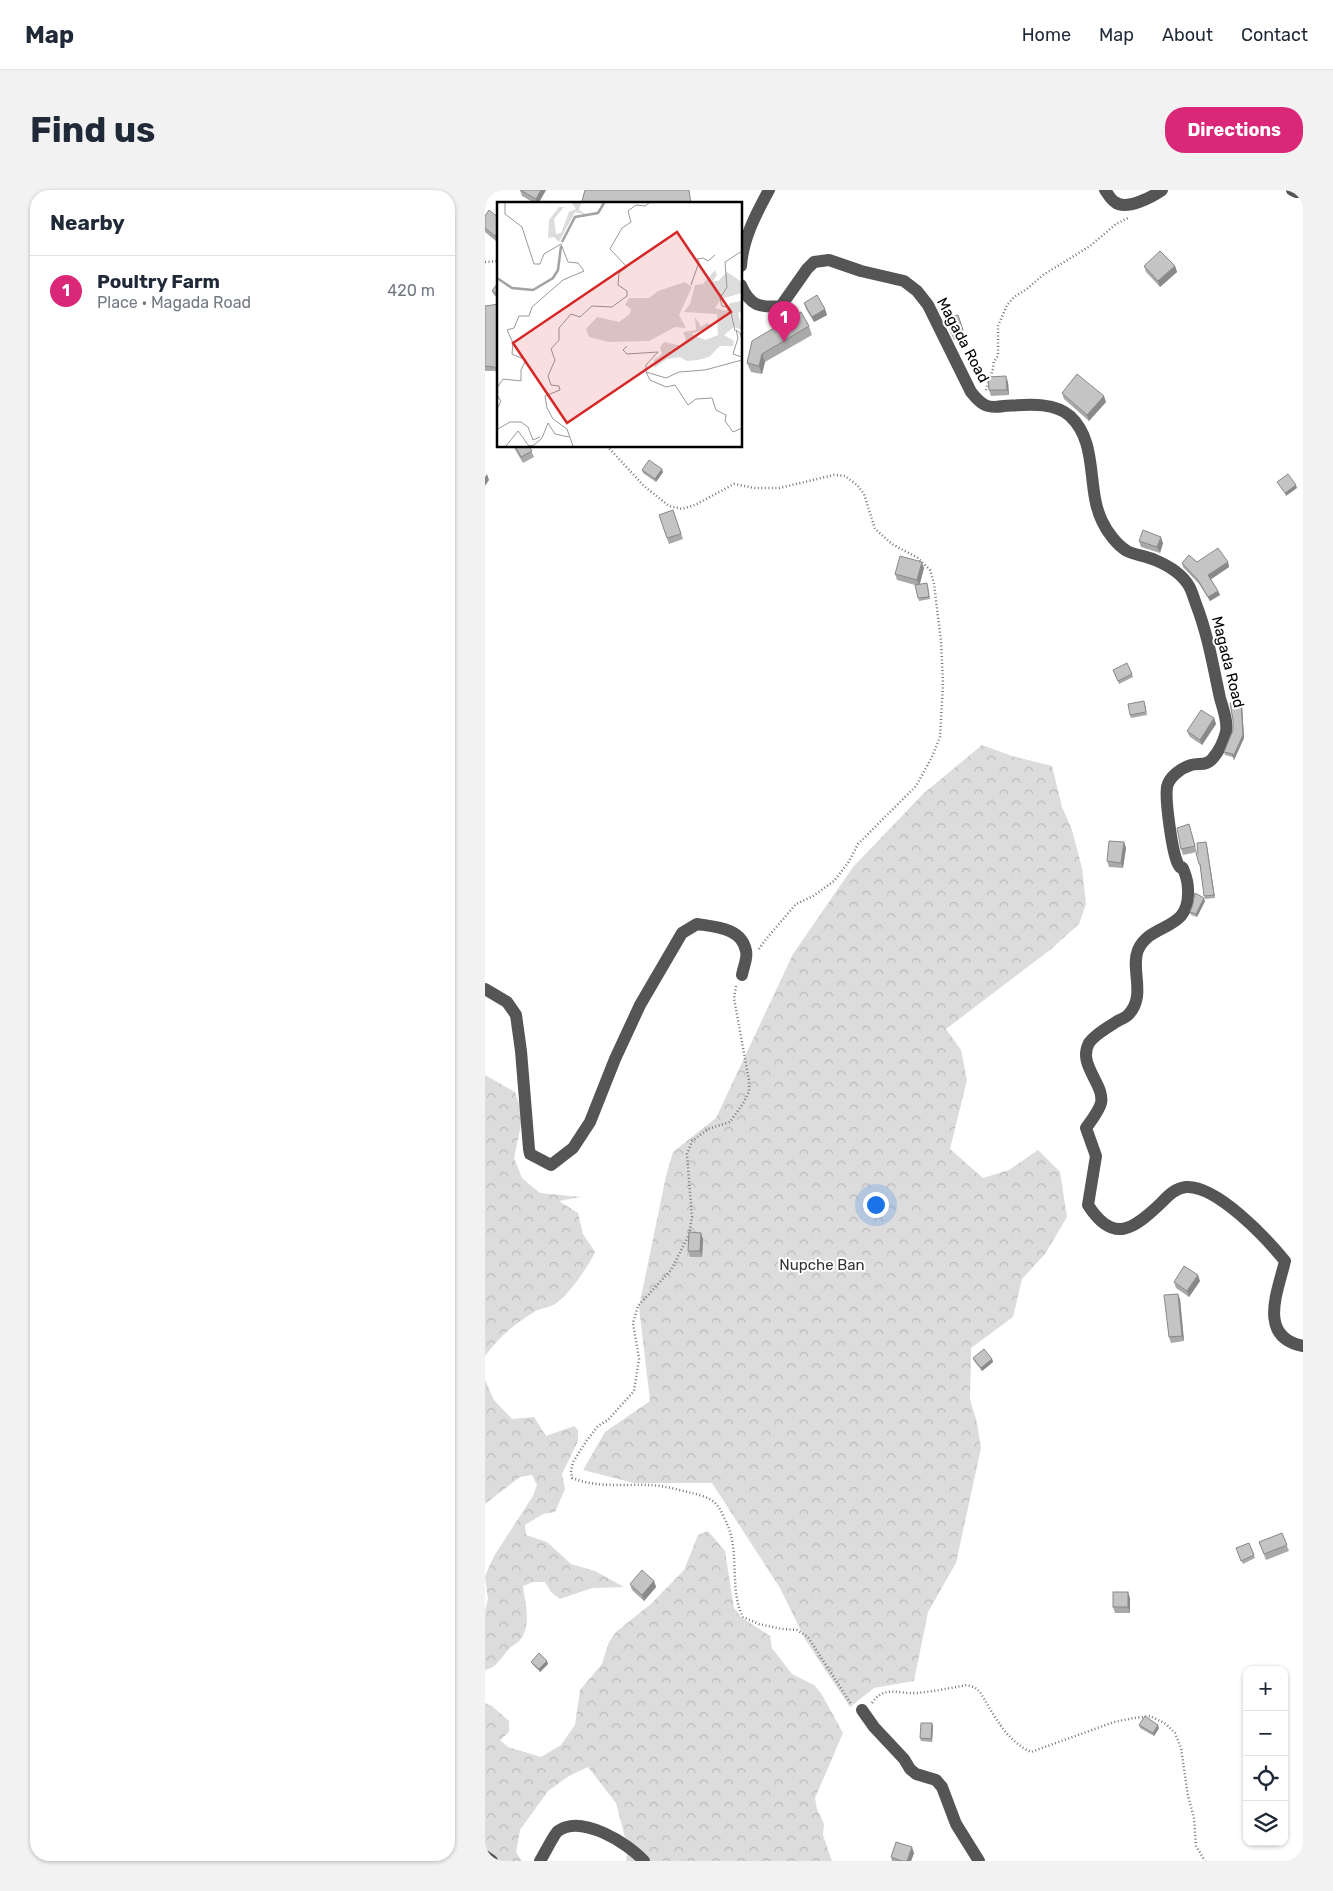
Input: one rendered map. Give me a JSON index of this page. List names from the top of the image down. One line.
{"streets":{"street":["Magada Road"]},"parks":["Nupche Ban"],"page":{"header":"Map","nav":["Home","Map","About","Contact"],"buttons":"Directions","title":"Find us","heading":"Nearby","list":[{"mark":"1","name":"Poultry Farm","note":"Place · Magada Road","value":"420 m"}],"pins":"1","map_buttons":["+","−"]}}
